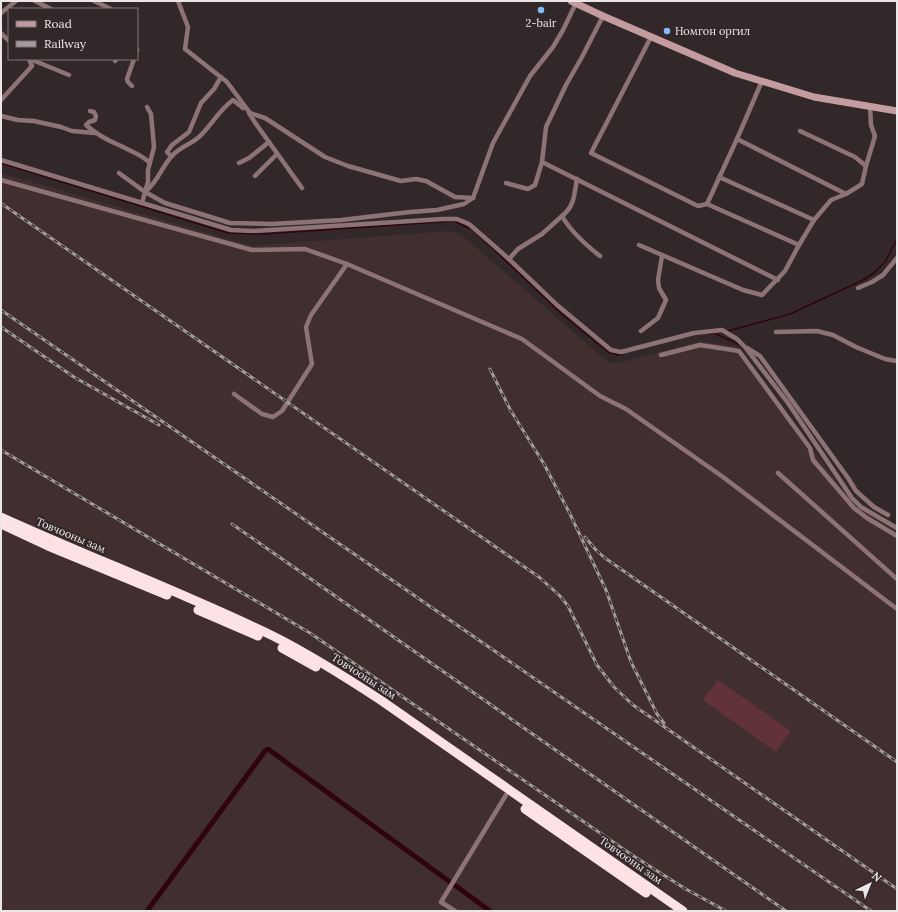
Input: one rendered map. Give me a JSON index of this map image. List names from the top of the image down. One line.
{"streets":{"highway":["Товчооны зам"]},"places":["2-bair","Номгон оргил"],"legend":["Road","Railway"],"north":"top right"}
